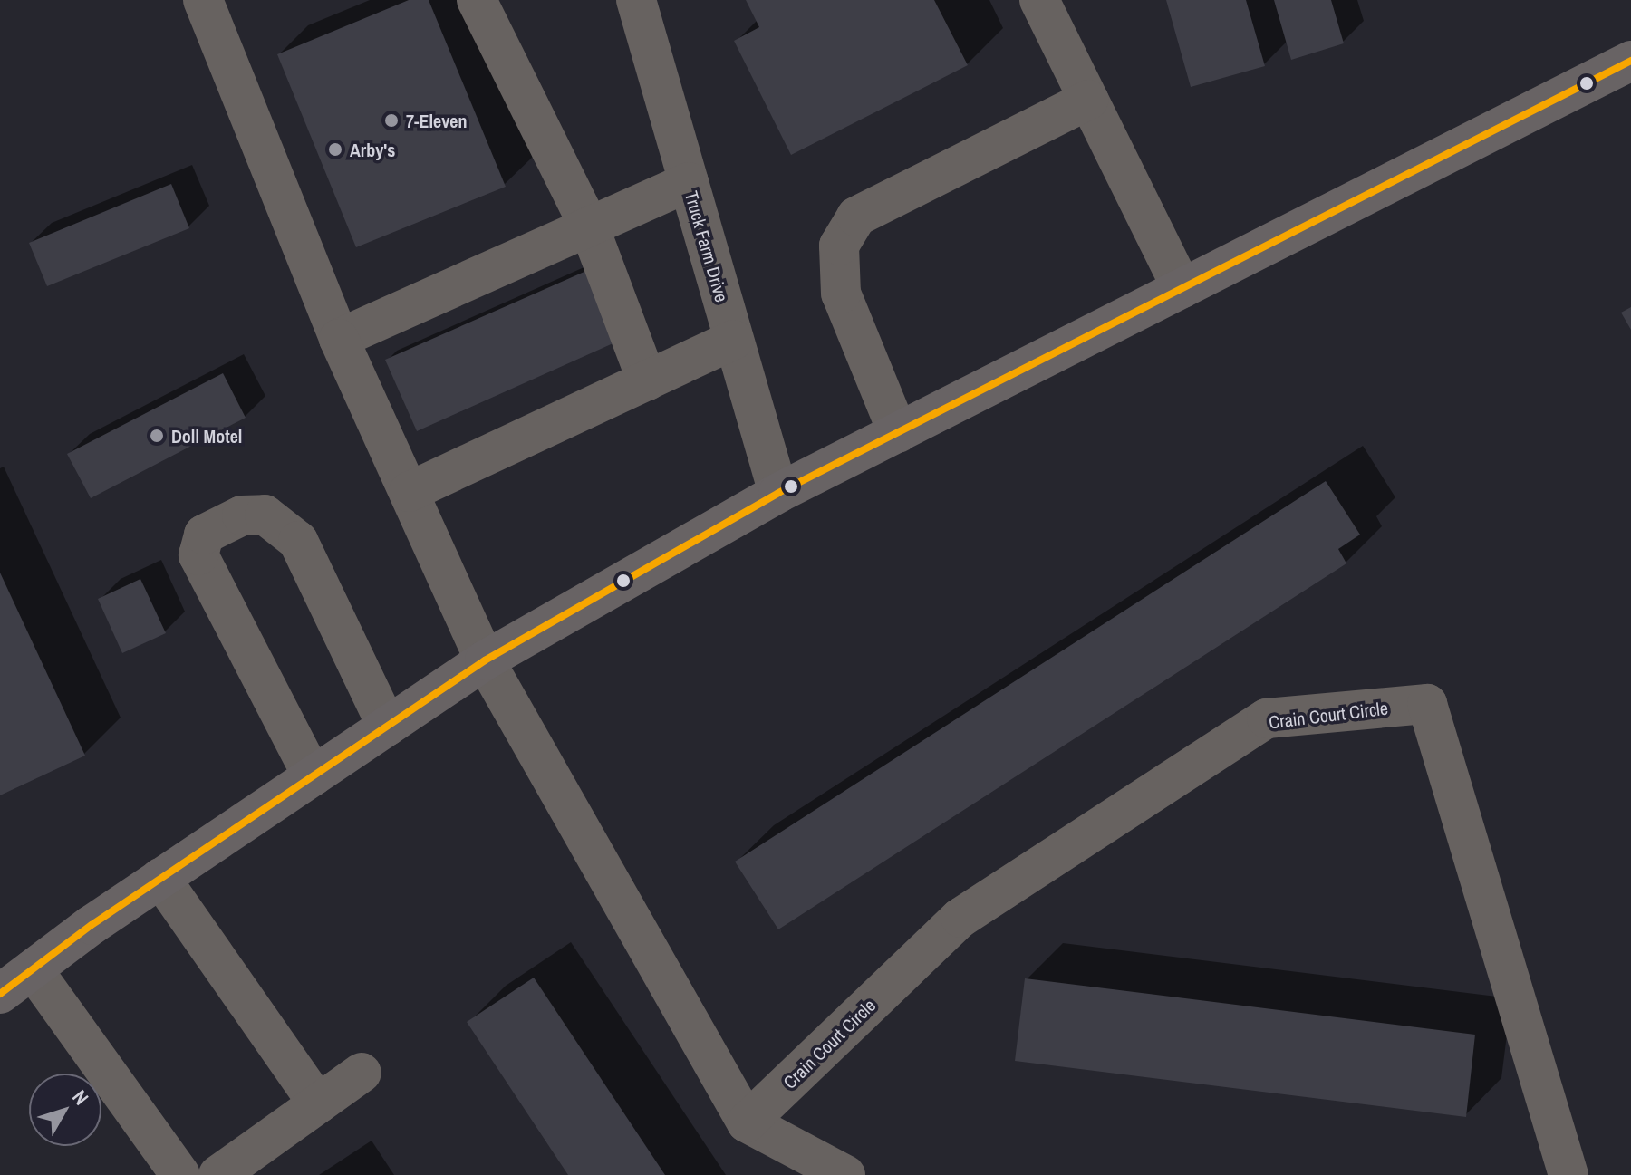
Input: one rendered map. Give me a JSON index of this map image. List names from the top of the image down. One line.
{"streets":{"street":["Truck Farm Drive","Crain Court Circle"]},"places":["7-Eleven","Arby's","Doll Motel"],"north":"top right"}
